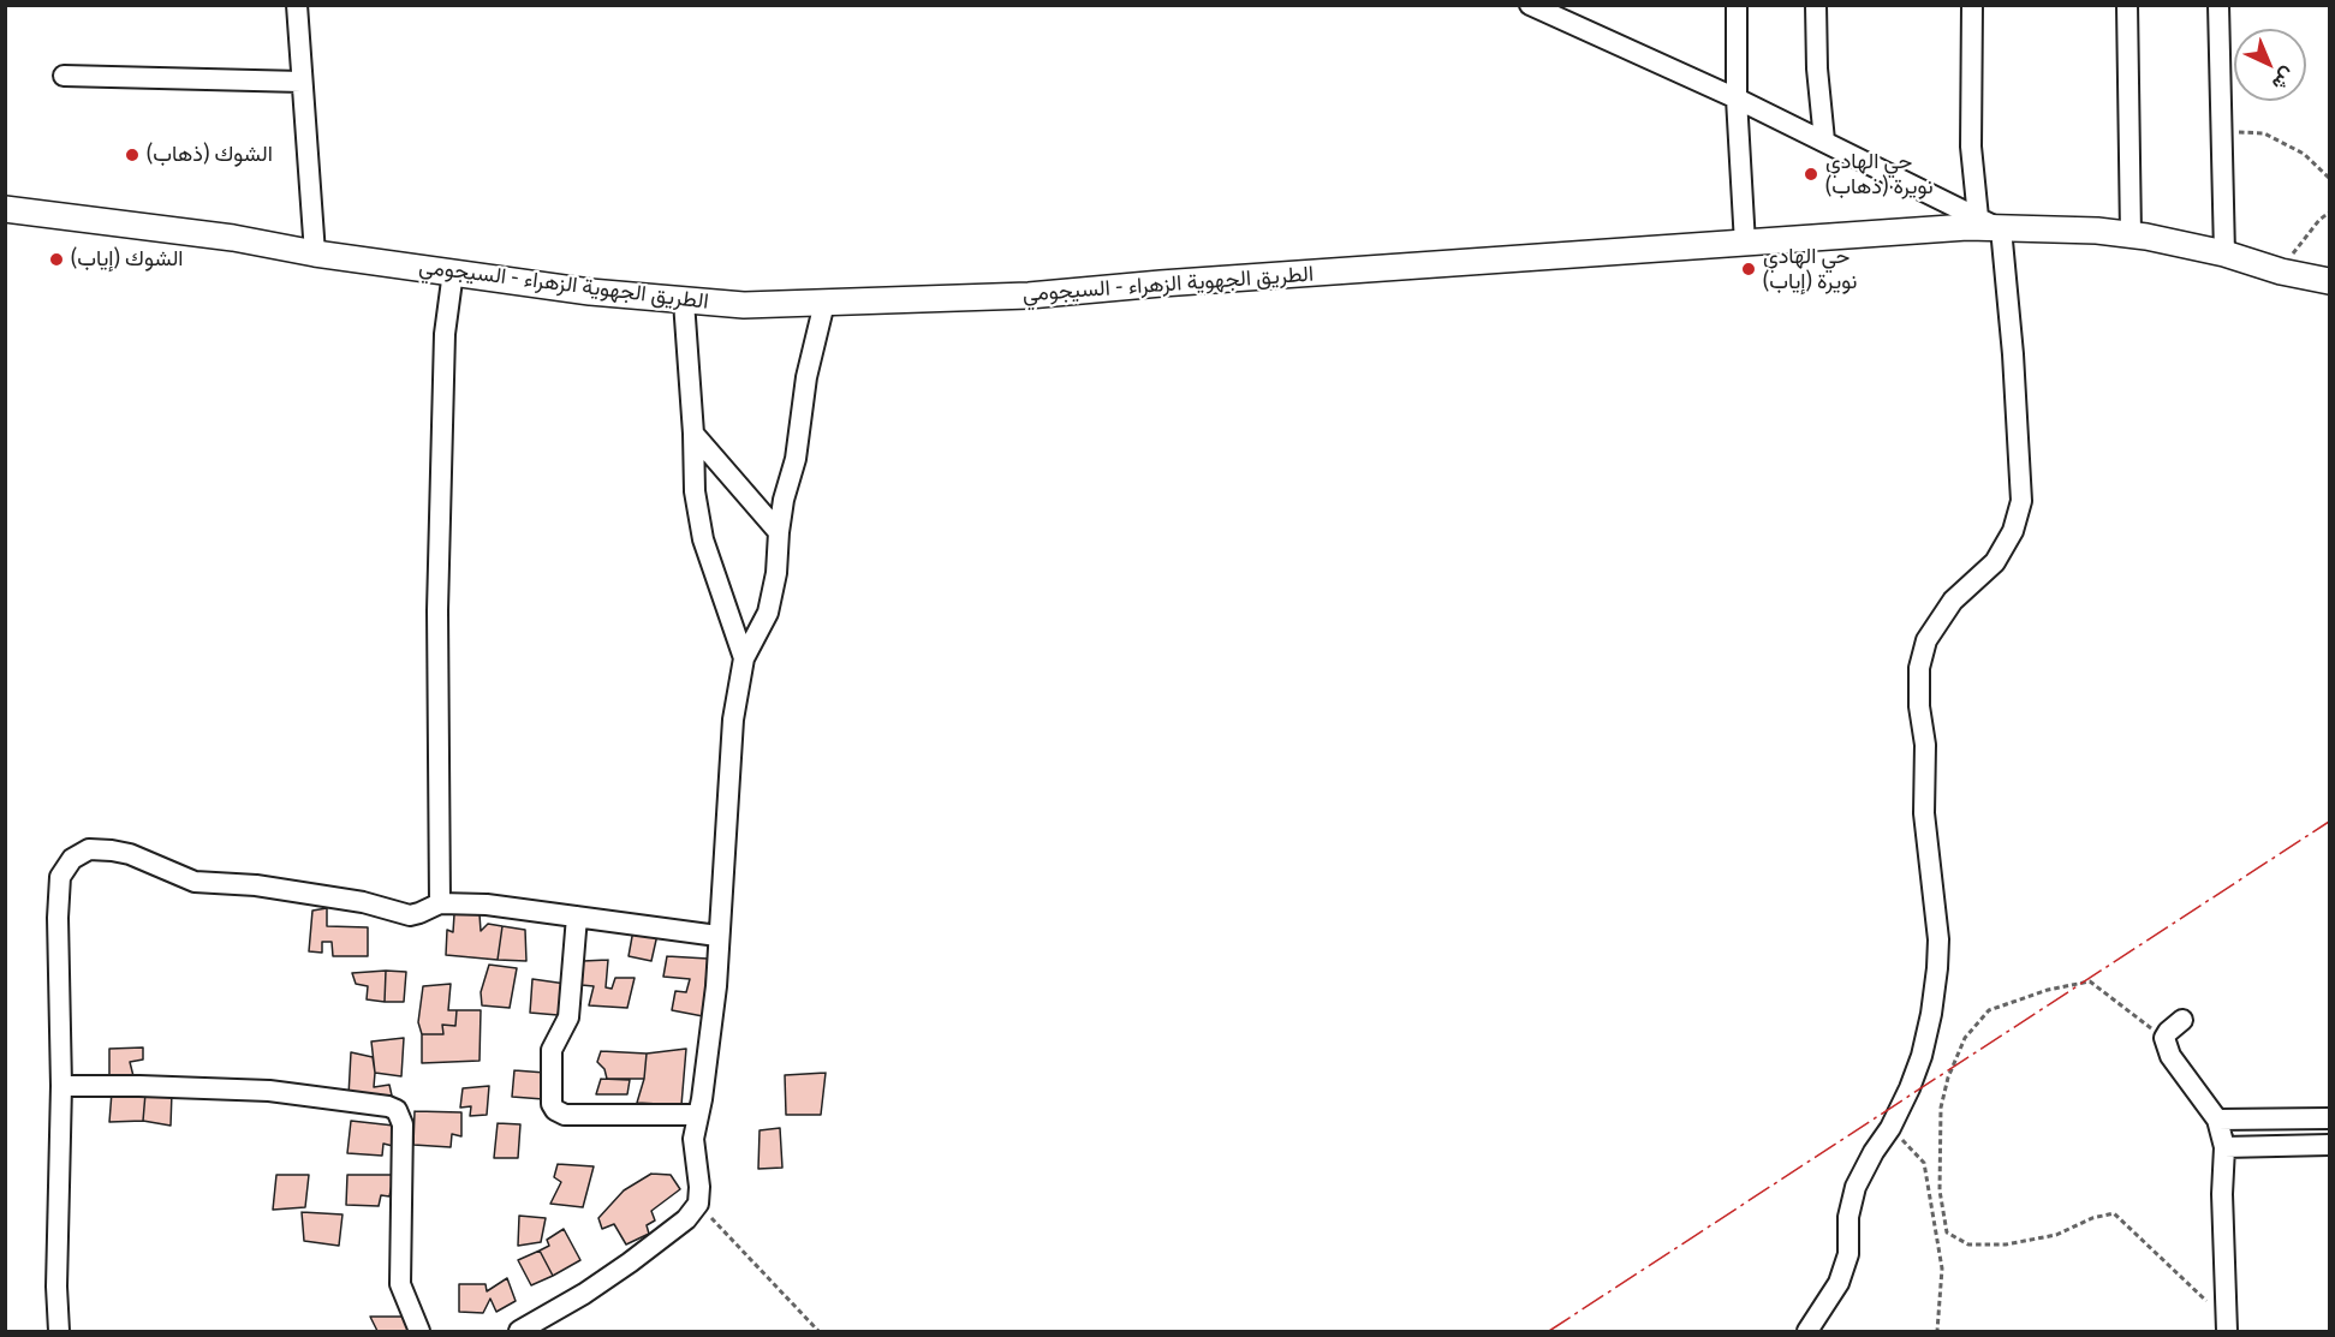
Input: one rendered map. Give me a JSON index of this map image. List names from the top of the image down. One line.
{"streets":{"main road":["الطريق الجهوية الزهراء - السيجومي"]},"places":["الشوك (ذهاب)","حي الهادي نويرة (ذهاب)","الشوك (إياب)","حي الهادي نويرة (إياب)"],"north":"bottom right"}
